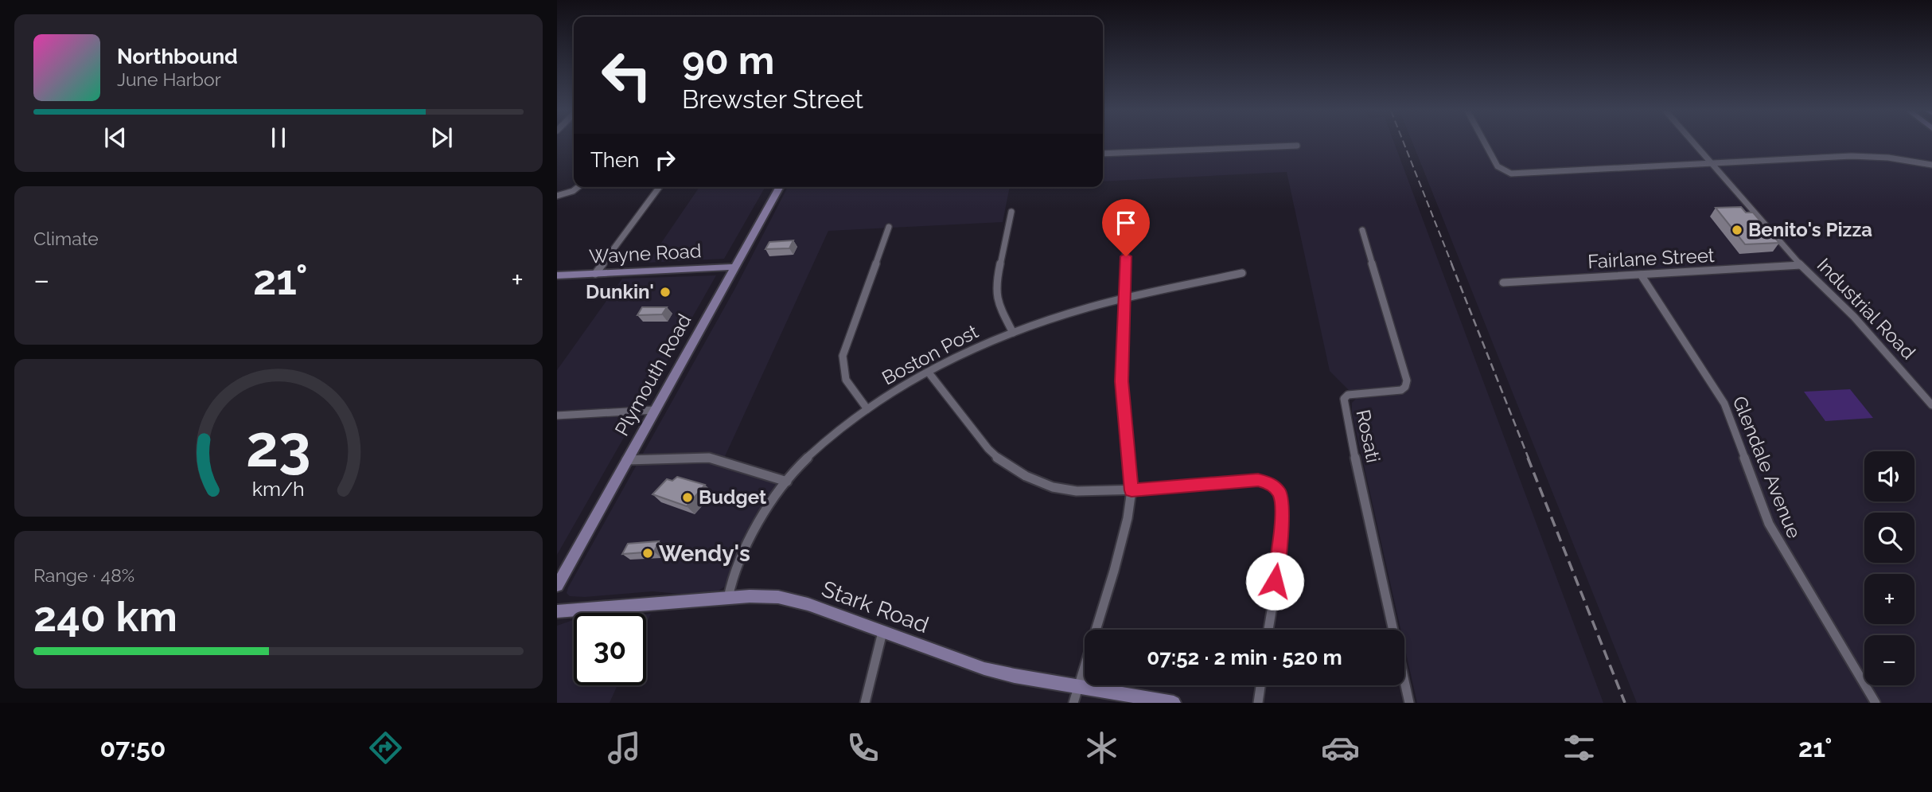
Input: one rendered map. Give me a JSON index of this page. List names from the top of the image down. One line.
{"streets":{"main road":["Wayne Road","Plymouth Road","Stark Road"],"street":["Fairlane Street","Industrial Road","Boston Post","Rosati","Glendale Avenue"]},"crossings":[["Wayne Road","Plymouth Road"],["Fairlane Street","Industrial Road"],["Fairlane Street","Glendale Avenue"],["Boston Post","Stark Road"]],"places":["Benito's Pizza","Dunkin'","Budget","Wendy's"],"page":{"turn":["90 m","Brewster Street"],"song":["Northbound","June Harbor"],"then":"Then","tile":["Climate",["Range · 48%","240 km"]],"heat":["−","21°","+"],"map_buttons":["+","−"],"limit":"30","trip":"07:52 · 2 min · 520 m","tabs":["07:50","21°"],"gauge":["23","km/h"]}}
